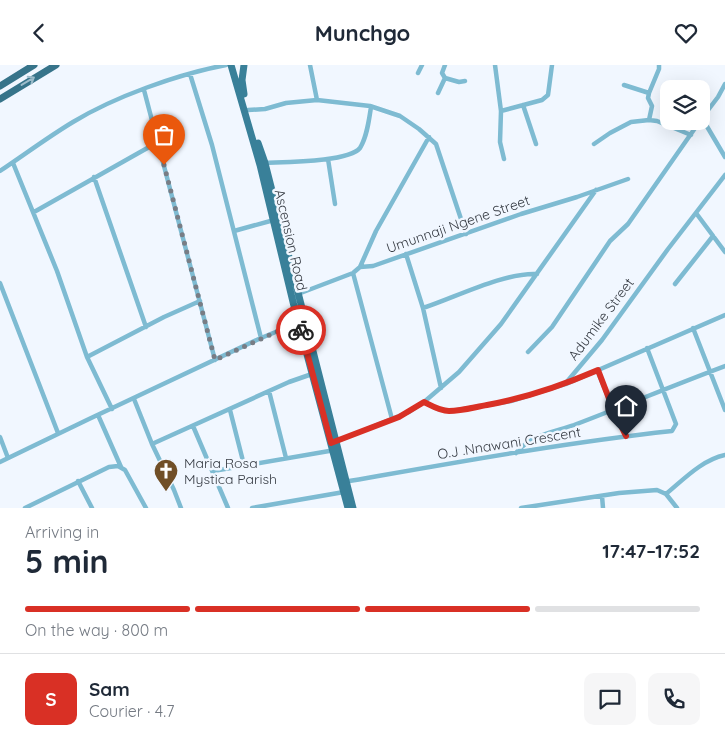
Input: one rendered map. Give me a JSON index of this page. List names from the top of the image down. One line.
{"streets":{"main road":["Ascension Road"],"street":["Umunnaji Ngene Street","Adumike Street","O.J .Nnawani Crescent"]},"crossings":[["Umunnaji Ngene Street","Ascension Road"],["Ascension Road","O.J .Nnawani Crescent"]],"places":{"church":["Maria Rosa Mystica Parish"]},"page":{"header":"Munchgo","heading":["5 min","Arriving in","17:47–17:52"],"panel":["Sam","Courier · 4.7"],"bar":"On the way · 800 m","round":"S"}}
